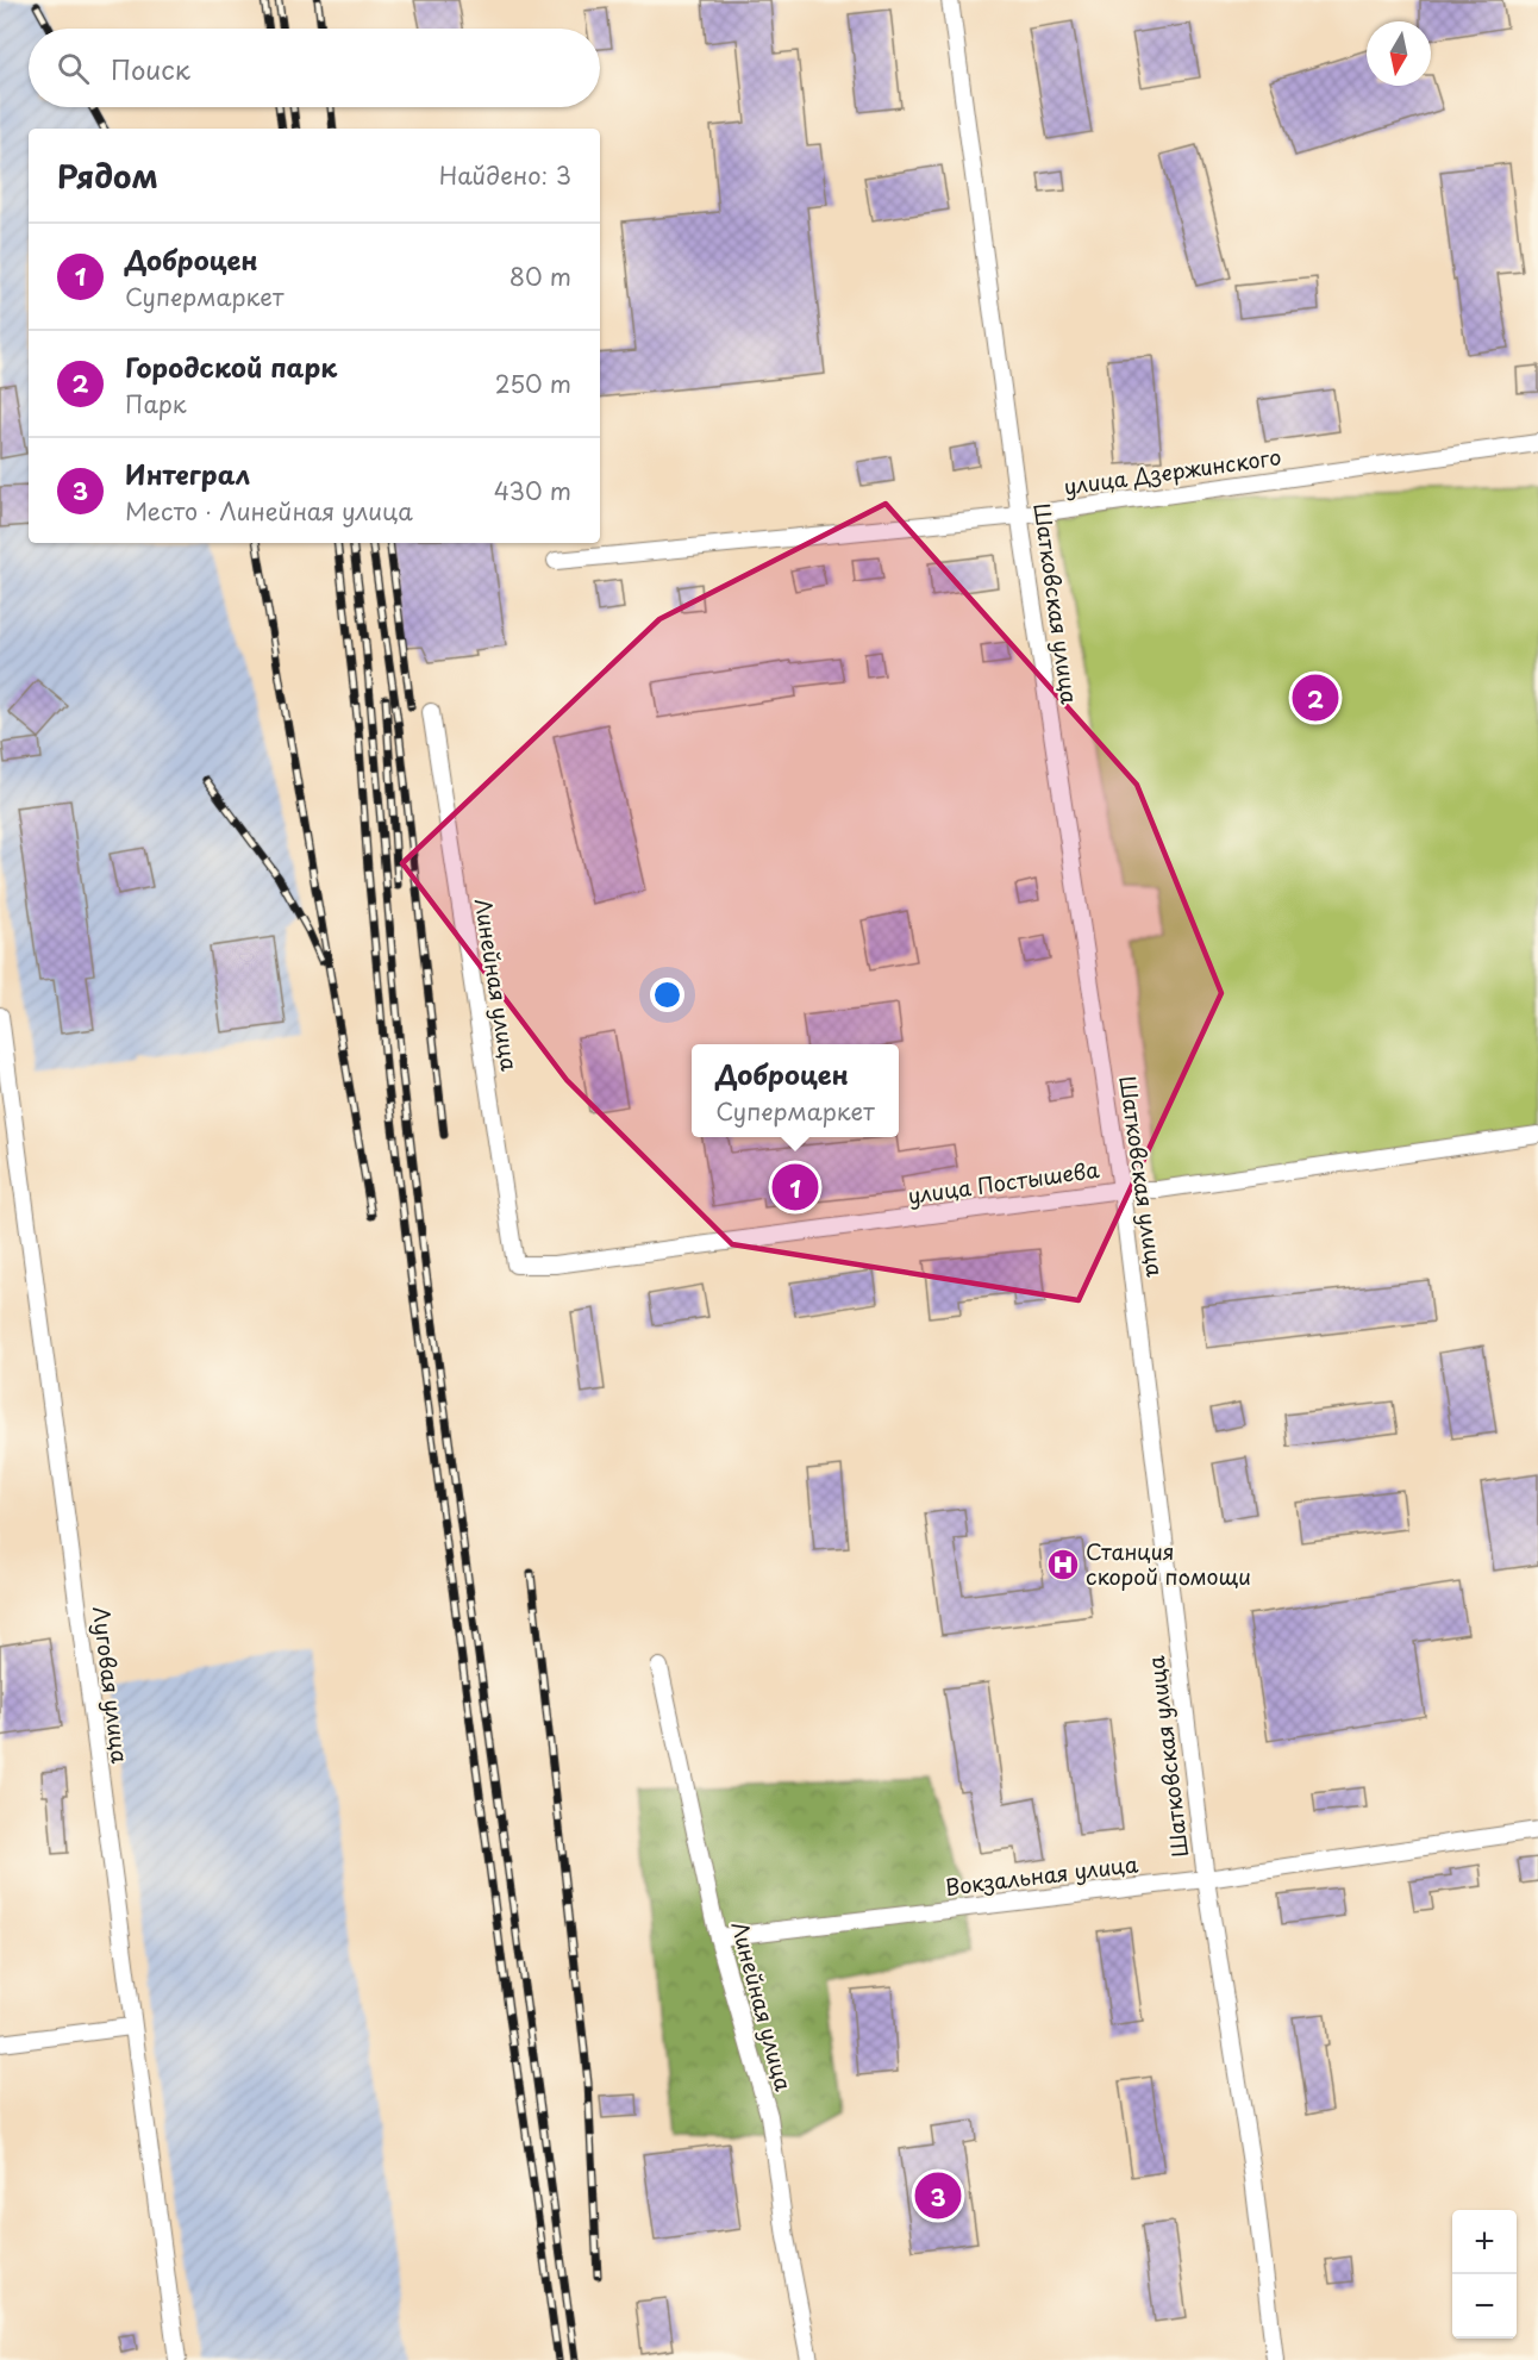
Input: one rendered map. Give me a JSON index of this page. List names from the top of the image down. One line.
{"streets":{"street":["улица Дзержинского","Шатковская улица","Линейная улица","улица Постышева","Луговая улица","Вокзальная улица"]},"crossings":[["улица Дзержинского","Шатковская улица"],["Шатковская улица","улица Постышева"],["Шатковская улица","Вокзальная улица"],["Линейная улица","улица Постышева"],["Линейная улица","Вокзальная улица"]],"places":{"hospital":["Станция скорой помощи"]},"north":"bottom","page":{"search":"Поиск","heading":["Рядом","Найдено: 3"],"list":[{"mark":"1","name":"Доброцен","note":"Супермаркет","value":"80 m"},{"mark":"2","name":"Городской парк","note":"Парк","value":"250 m"},{"mark":"3","name":"Интеграл","note":"Место · Линейная улица","value":"430 m"}],"pins":["2","1","3"],"popup":["Доброцен","Супермаркет"],"map_buttons":["+","−"]}}
